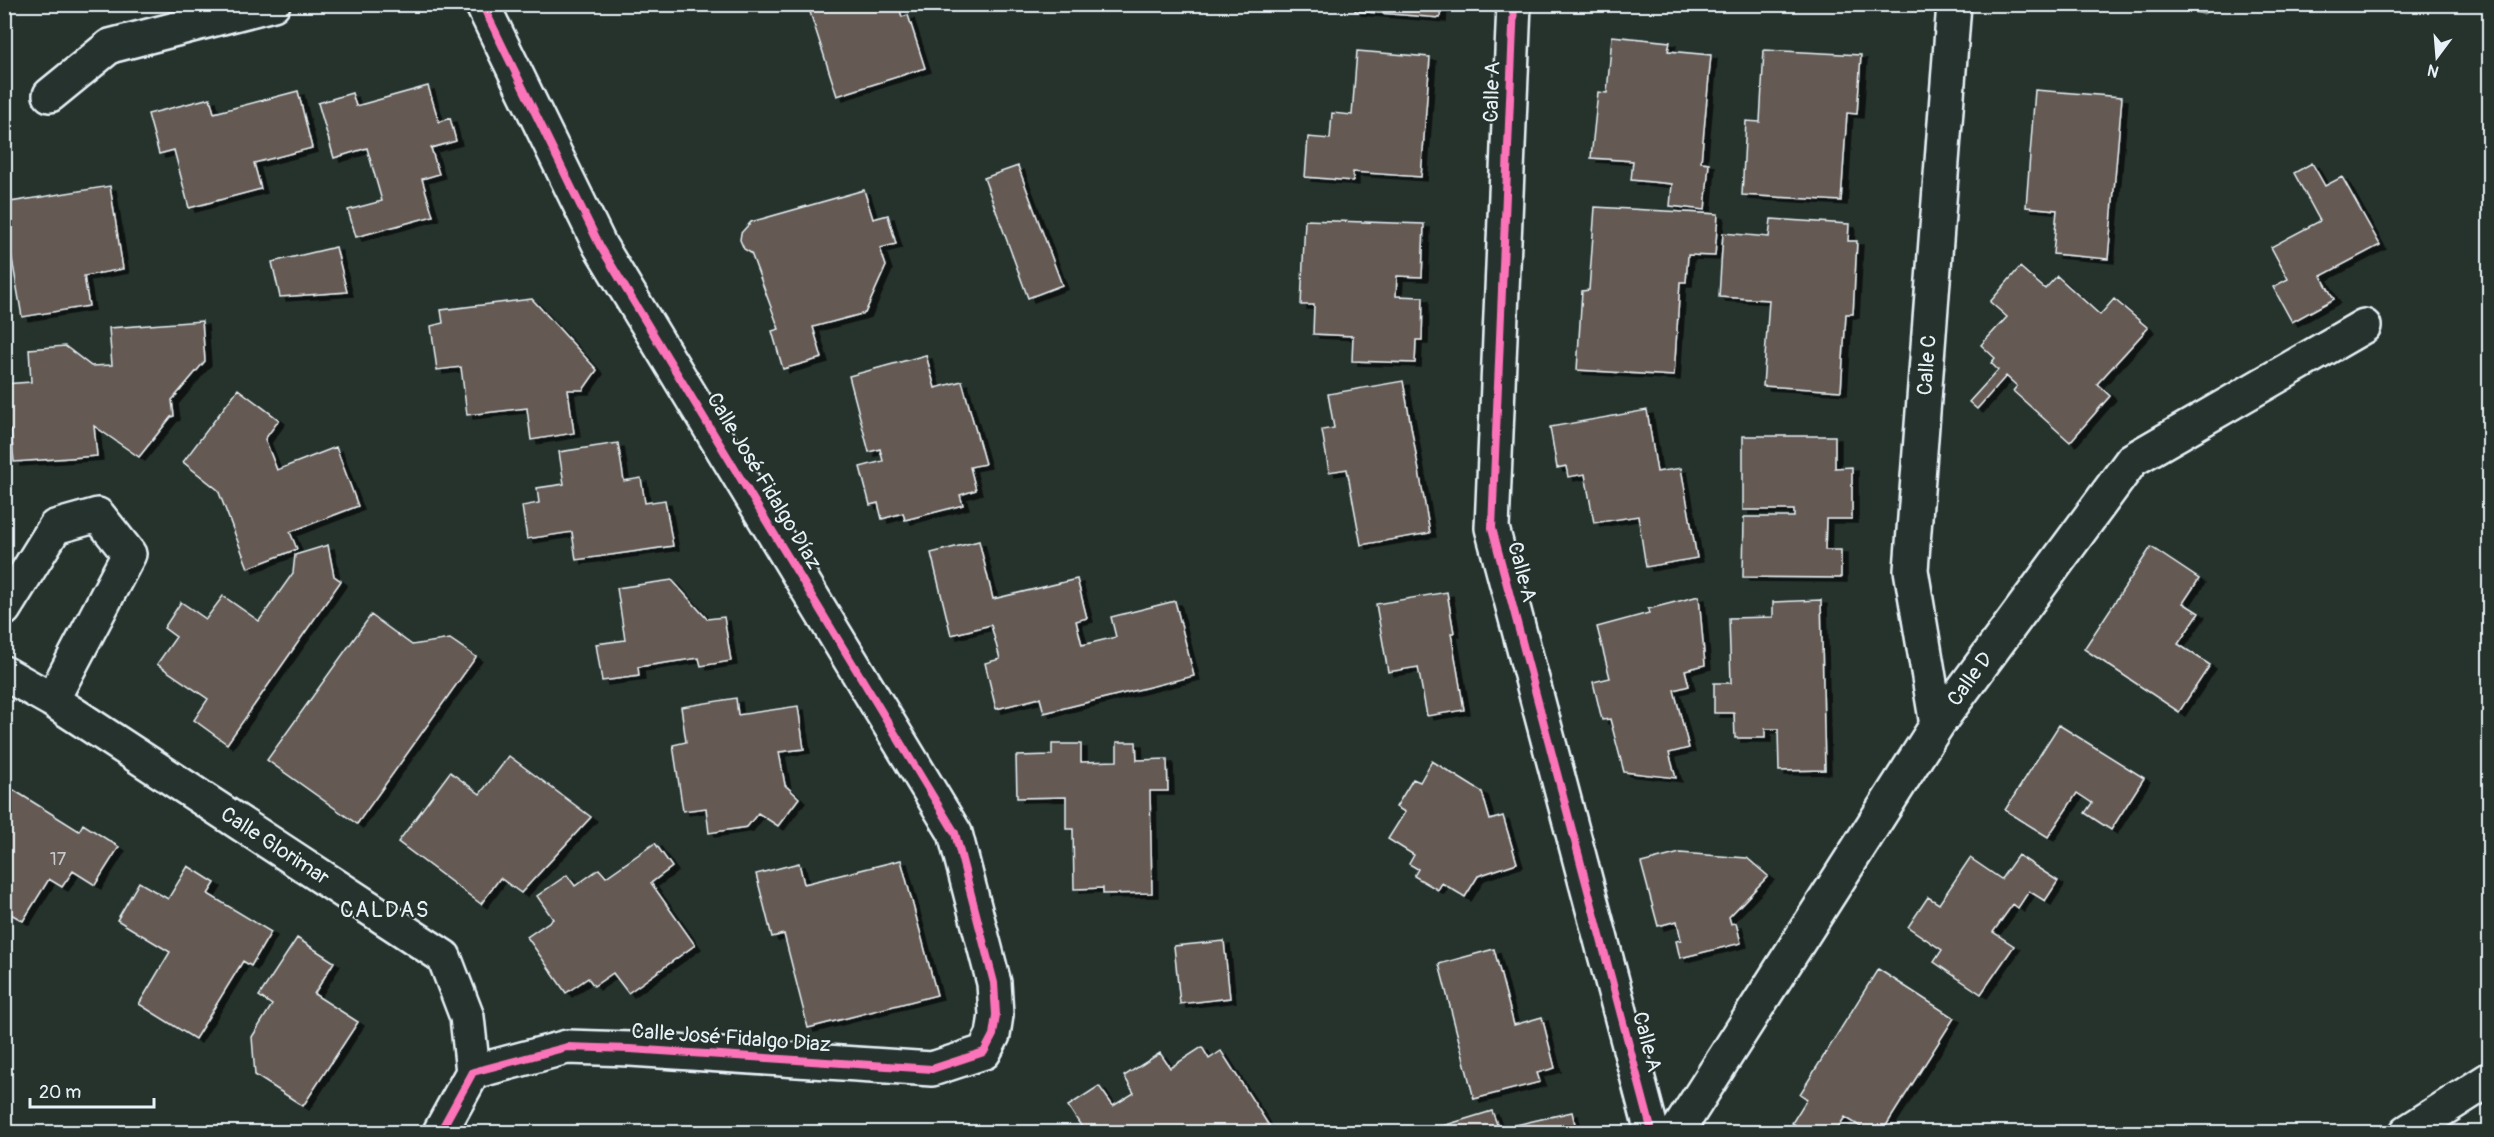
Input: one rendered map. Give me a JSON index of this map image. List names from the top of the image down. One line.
{"streets":{"street":["Calle A","Calle C","Calle José Fidalgo Díaz","Calle D","Calle Glorimar","Calle José Fidalgo Diaz"]},"crossings":[["Calle C","Calle D"],["Calle José Fidalgo Díaz","Calle José Fidalgo Diaz"],["Calle Glorimar","Calle José Fidalgo Diaz"]],"districts":["CALDAS"],"house_numbers":["17"],"scale_bar":"20 m","north":"bottom"}
